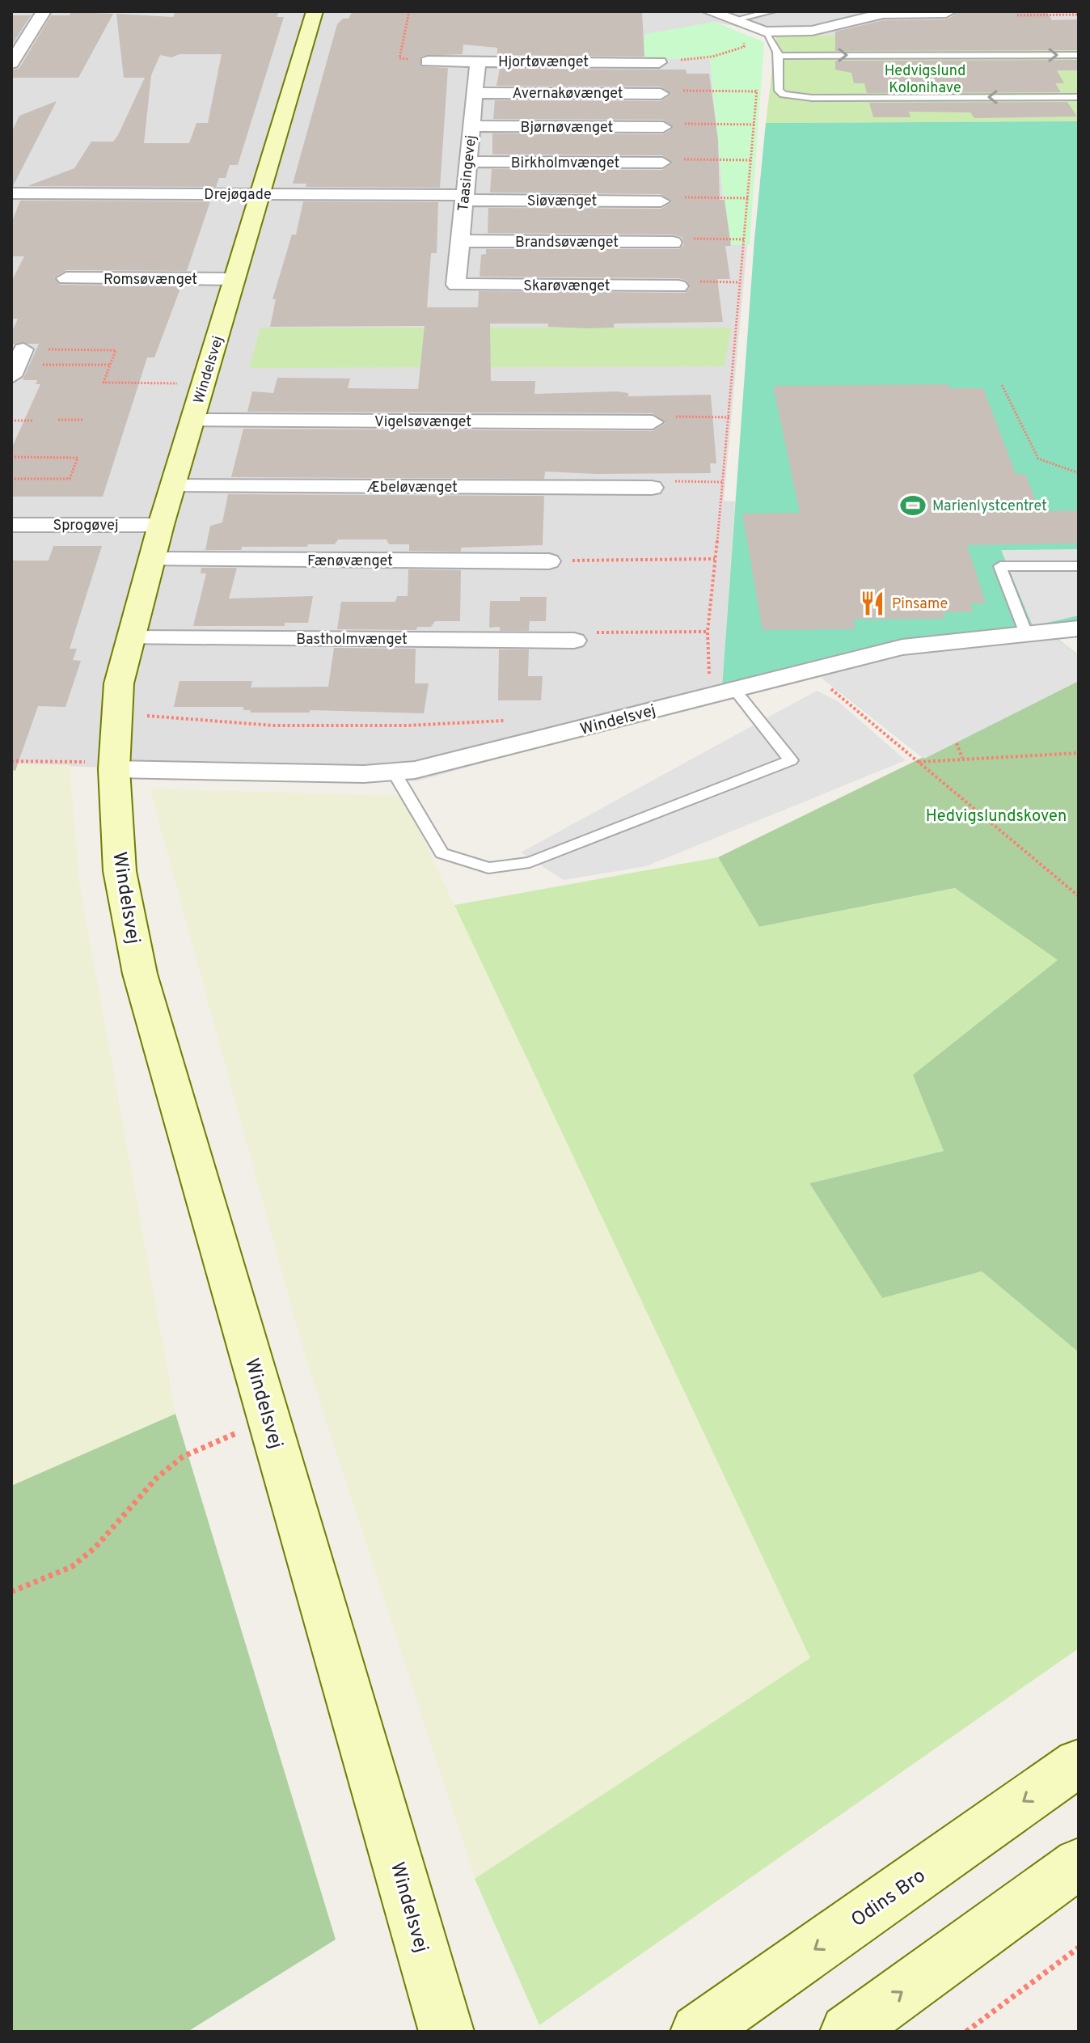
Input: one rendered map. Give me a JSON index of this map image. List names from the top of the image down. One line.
{"streets":{"street":["Hjortøvænget","Avernakøvænget","Bjørnøvænget","Birkholmvænget","Taasingevej","Drejøgade","Siøvænget","Brandsøvænget","Romsøvænget","Skarøvænget","Windelsvej","Vigelsøvænget","Æbeløvænget","Sprogøvej","Fænøvænget","Bastholmvænget","Odins Bro"]},"crossings":[["Hjortøvænget","Taasingevej"],["Avernakøvænget","Taasingevej"],["Bjørnøvænget","Taasingevej"],["Birkholmvænget","Taasingevej"],["Taasingevej","Drejøgade"],["Taasingevej","Siøvænget"],["Taasingevej","Brandsøvænget"],["Taasingevej","Skarøvænget"],["Drejøgade","Siøvænget"],["Drejøgade","Windelsvej"],["Romsøvænget","Windelsvej"],["Windelsvej","Vigelsøvænget"],["Windelsvej","Æbeløvænget"],["Windelsvej","Sprogøvej"],["Windelsvej","Fænøvænget"],["Windelsvej","Bastholmvænget"]],"parks":["Hedvigslund Kolonihave","Hedvigslundskoven"],"places":{"sports":["Marienlystcentret"],"restaurant":["Pinsame"]}}
